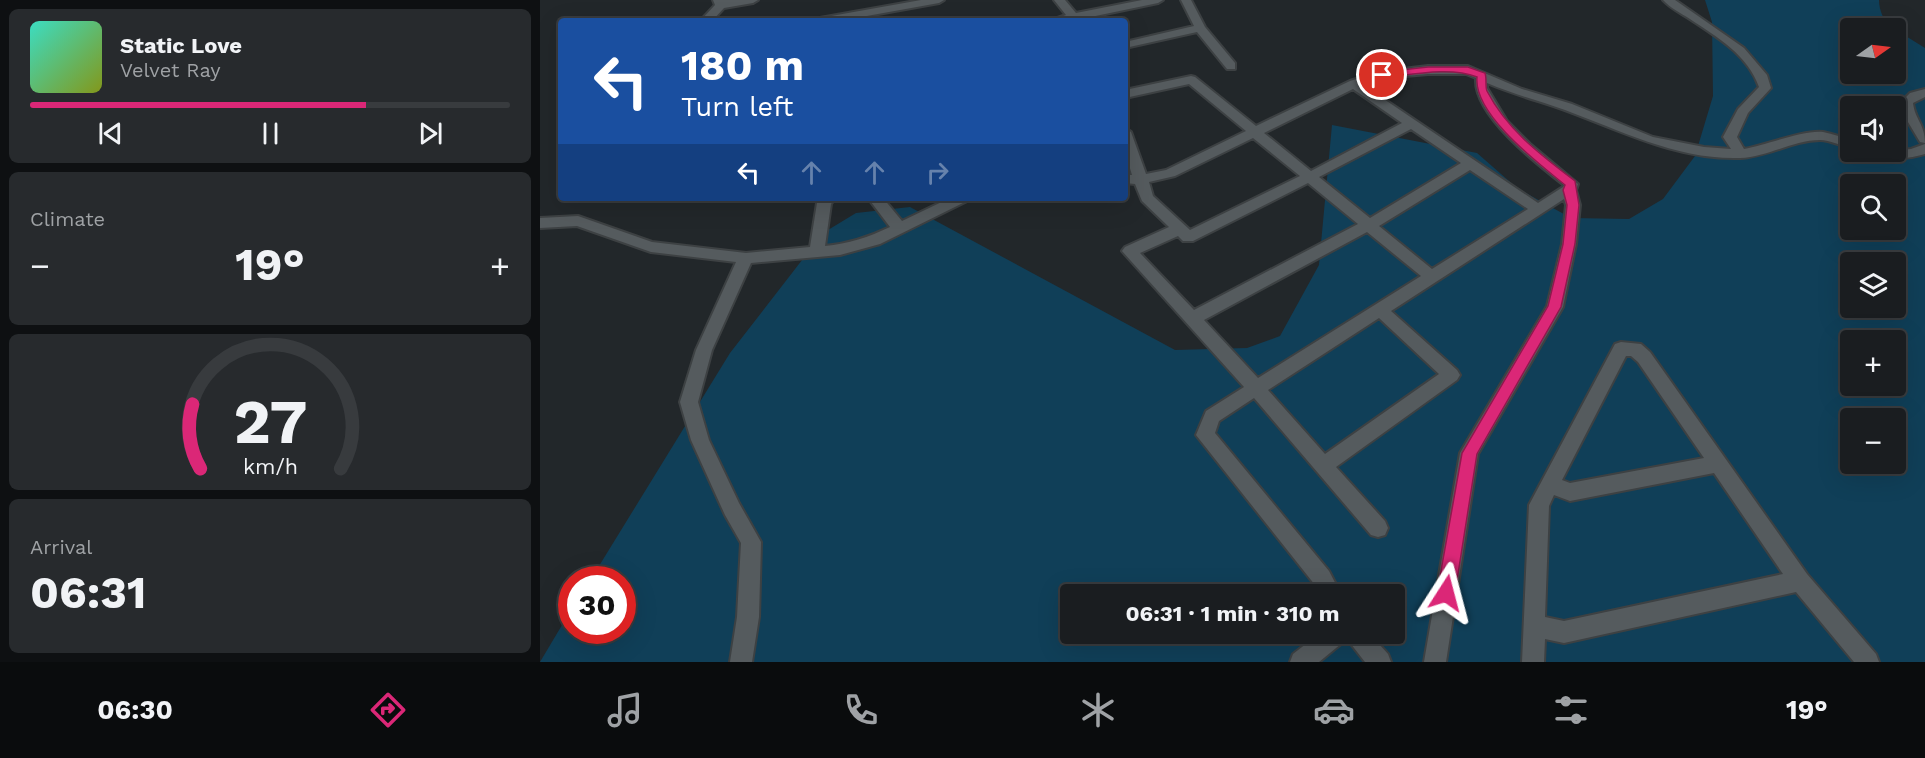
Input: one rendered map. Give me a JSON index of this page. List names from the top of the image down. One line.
{"north":"right","page":{"map_buttons":["+","−"],"turn":["180 m","Turn left"],"song":["Static Love","Velvet Ray"],"tile":["Climate",["Arrival","06:31"]],"heat":["−","19°","+"],"limit":"30","trip":"06:31 · 1 min · 310 m","tabs":["06:30","19°"],"gauge":["27","km/h"]}}
